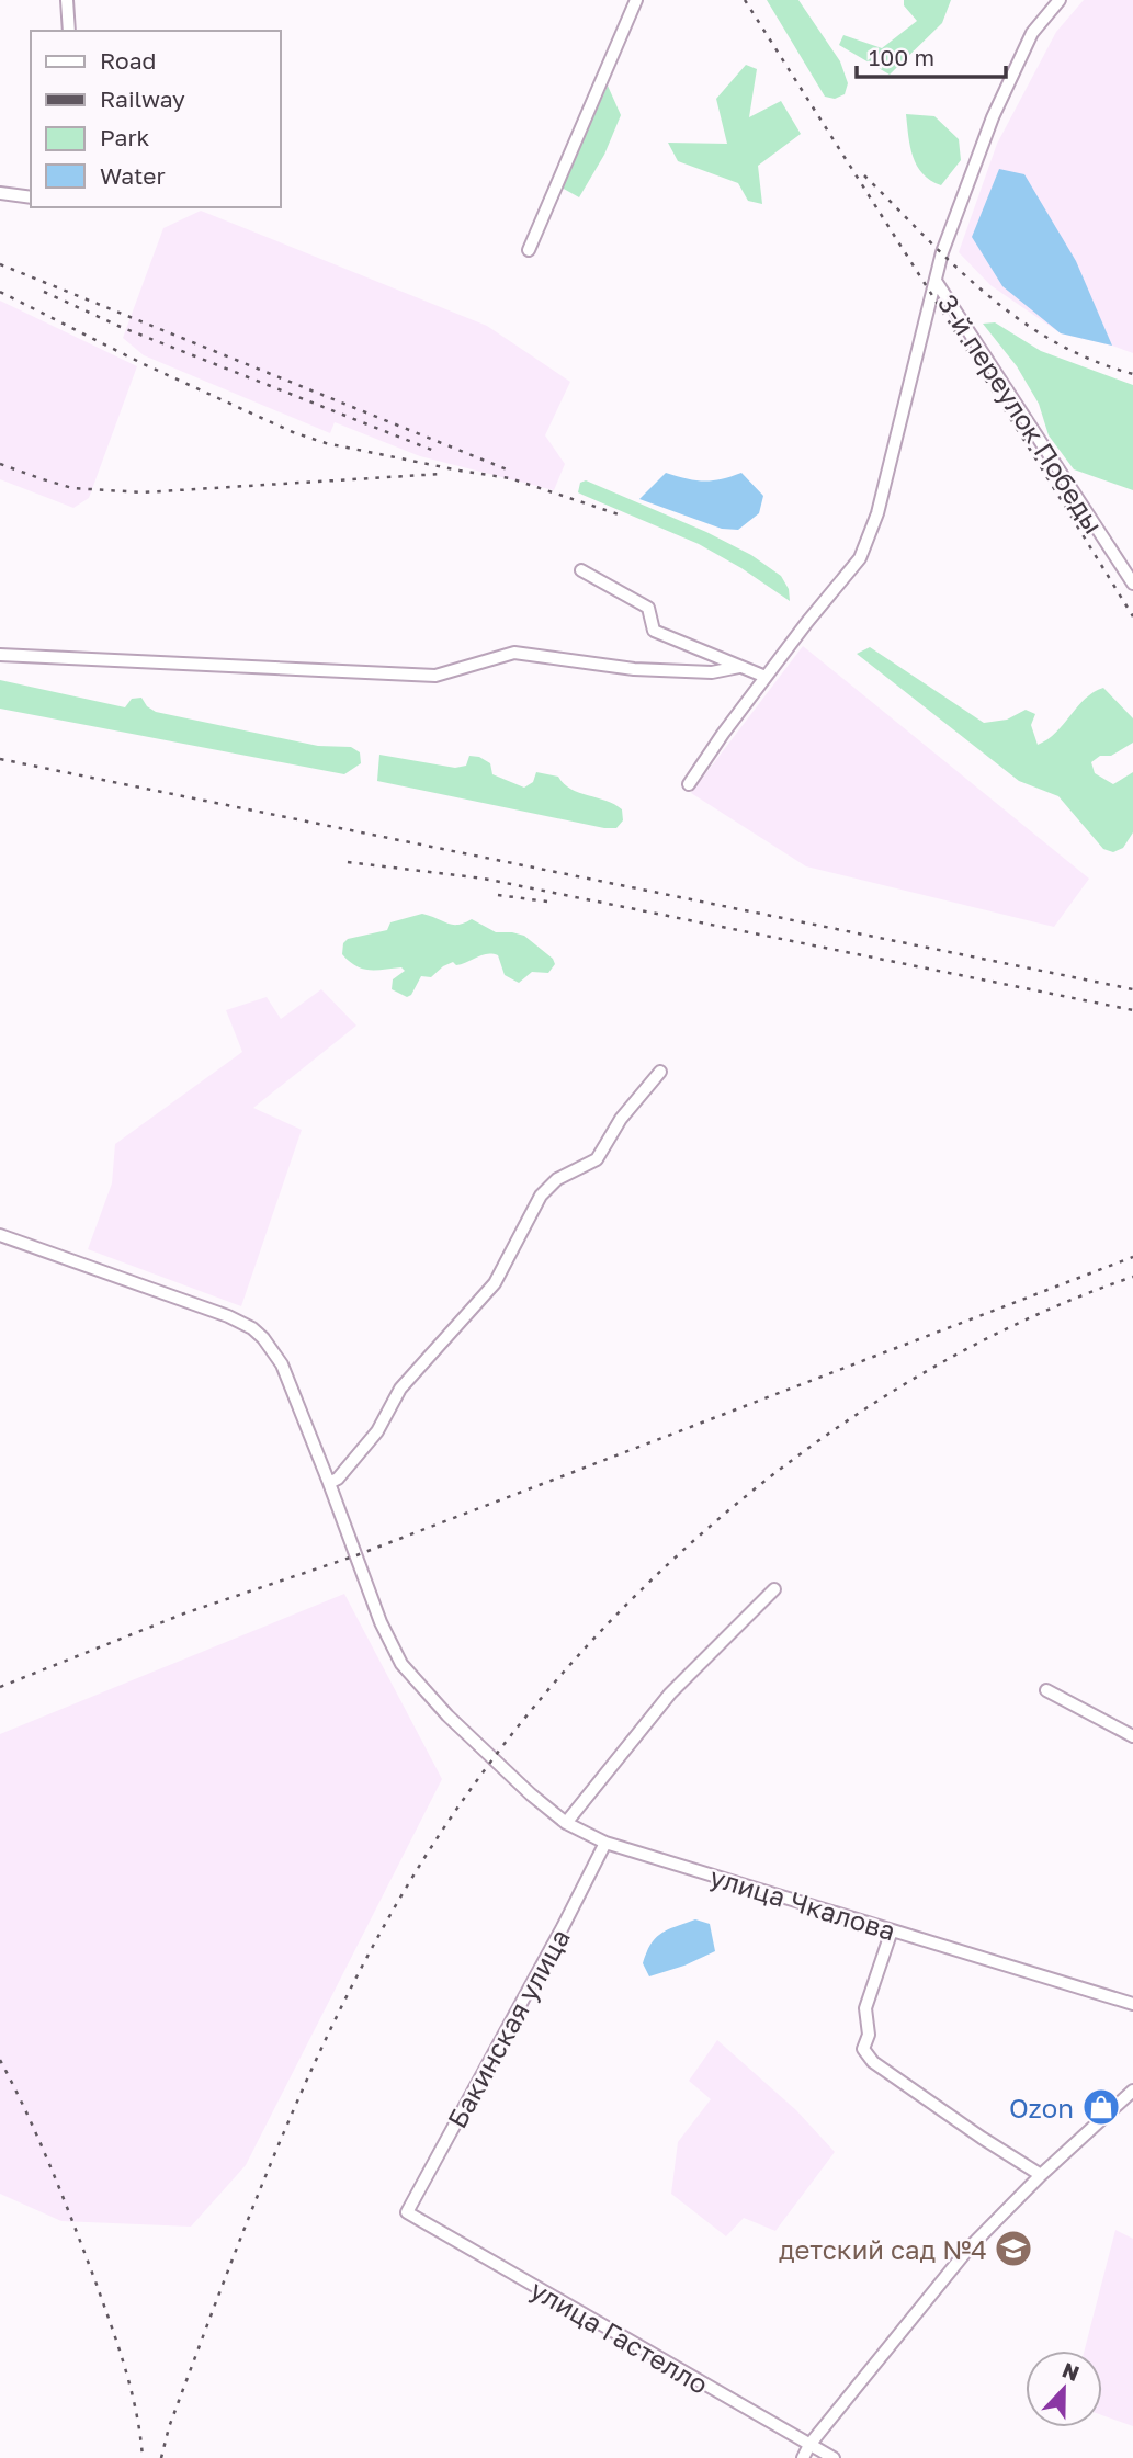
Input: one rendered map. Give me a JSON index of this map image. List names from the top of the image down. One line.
{"streets":{"street":["3-й переулок Победы","улица Чкалова","Бакинская улица","улица Гастелло"]},"crossings":[["улица Чкалова","Бакинская улица"],["Бакинская улица","улица Гастелло"]],"places":{"shop":["Ozon"],"school or university":["детский сад №4"]},"legend":["Road","Railway","Park","Water"],"scale_bar":"100 m","north":"top"}
